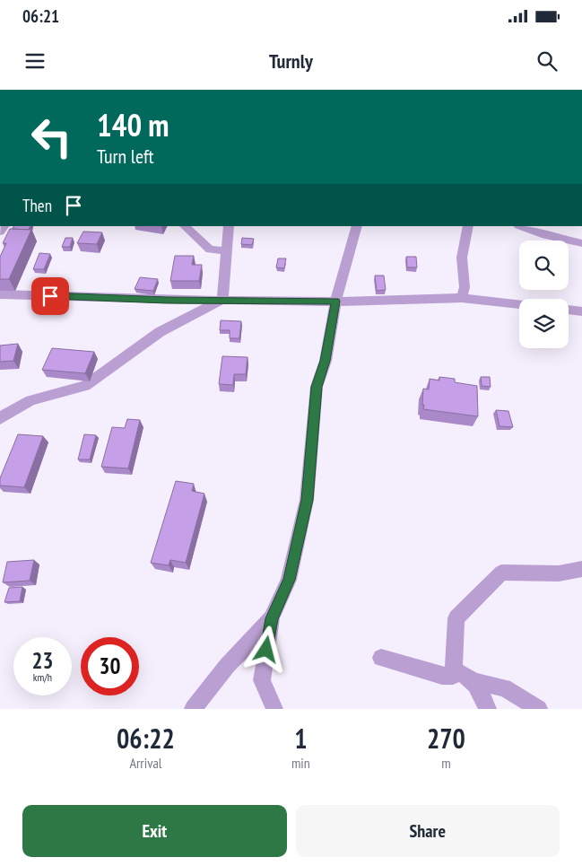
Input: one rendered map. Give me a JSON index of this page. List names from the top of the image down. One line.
{"page":{"status":"06:21","header":"Turnly","turn":["140 m","Turn left"],"then":"Then","speed":"23 km/h","limit":"30","eta":["06:22","Arrival","1","min","270","m"],"buttons":["Exit","Share"]}}
